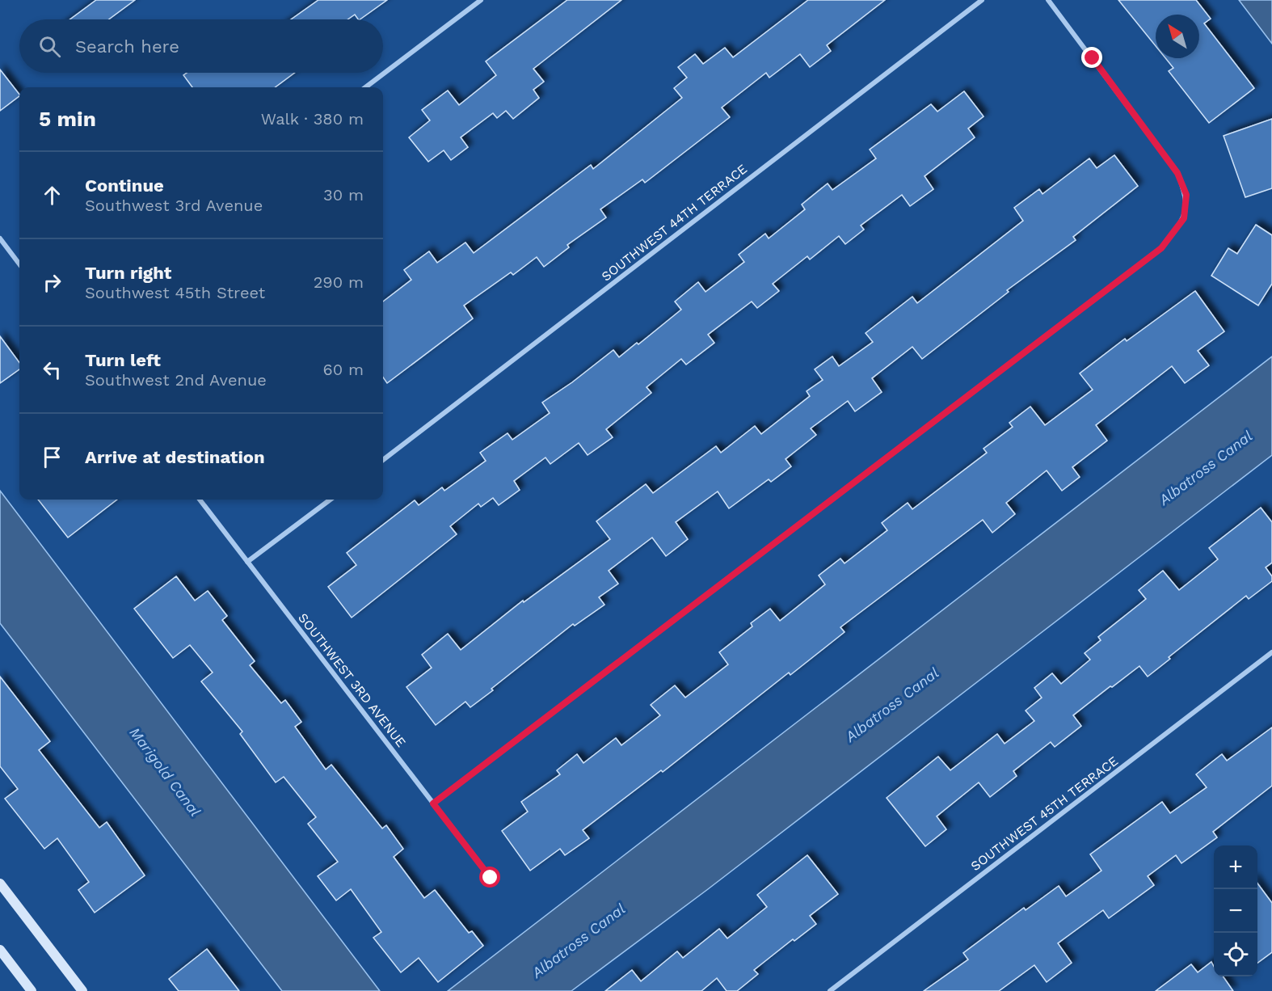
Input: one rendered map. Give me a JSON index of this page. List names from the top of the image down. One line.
{"streets":{"street":["SOUTHWEST 44TH TERRACE","SOUTHWEST 3RD AVENUE","SOUTHWEST 45TH TERRACE"]},"water":["Albatross Canal","Marigold Canal"],"north":"top left","page":{"search":"Search here","heading":["5 min","Walk · 380 m"],"list":[["Continue","Southwest 3rd Avenue","30 m"],["Turn right","Southwest 45th Street","290 m"],["Turn left","Southwest 2nd Avenue","60 m"],"Arrive at destination"],"map_buttons":["+","−"]}}
